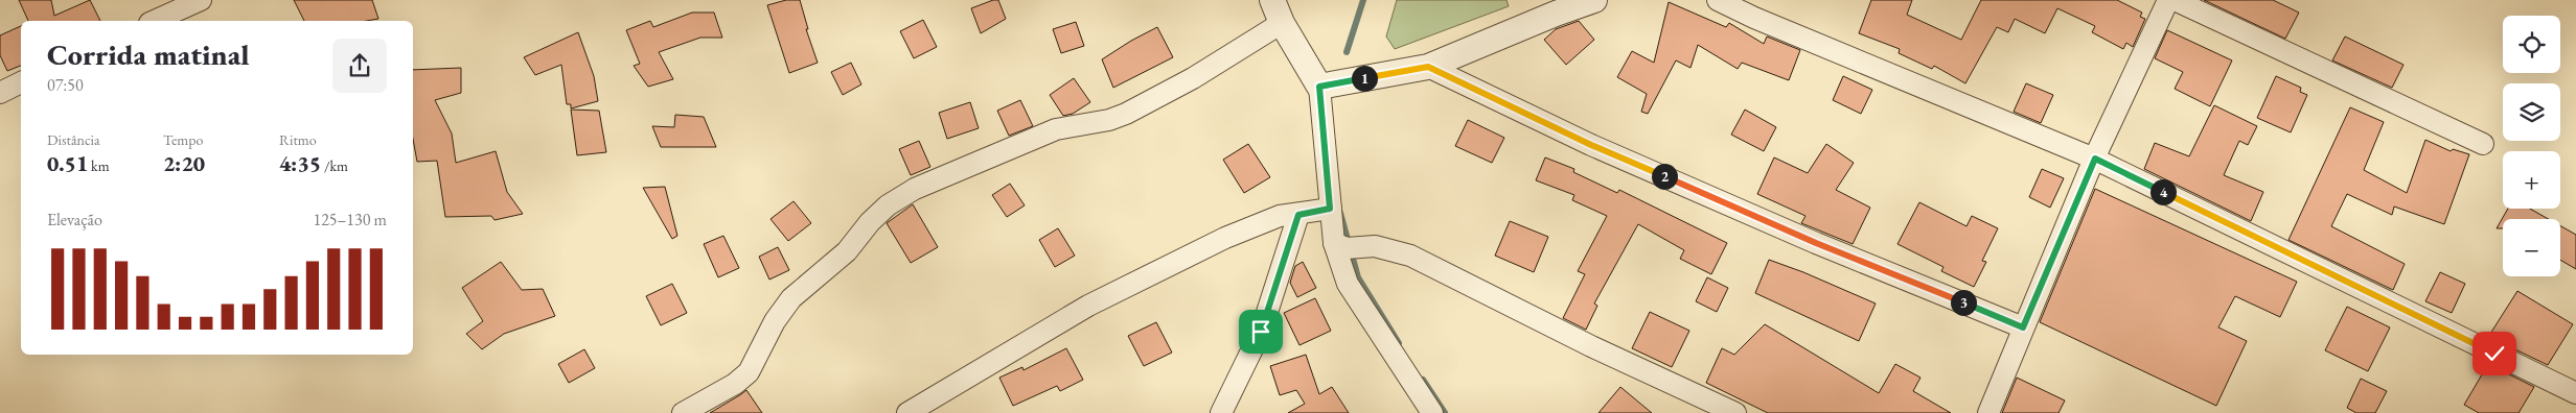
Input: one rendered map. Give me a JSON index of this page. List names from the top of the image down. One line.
{"page":{"map_buttons":["+","−"],"heading":["Corrida matinal","07:50"],"pins":["1","2","4","3"],"stats":[["Distância","0.51 km"],["Tempo","2:20"],["Ritmo","4:35 /km"]],"chart":["Elevação","125–130 m"]}}
